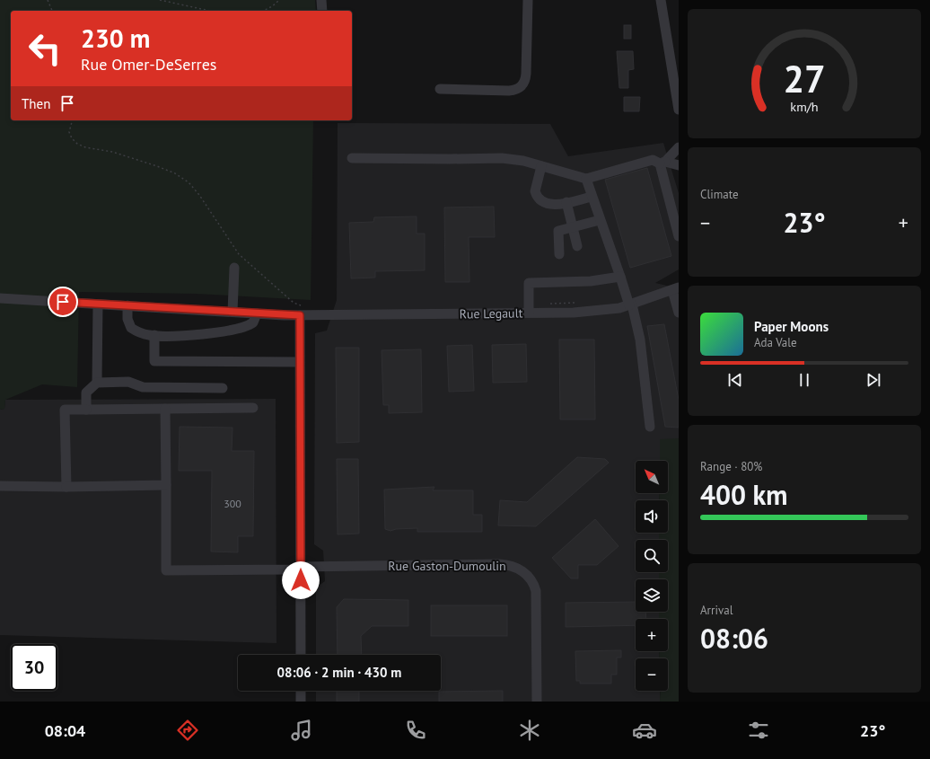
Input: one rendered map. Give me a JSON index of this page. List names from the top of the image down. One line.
{"streets":{"street":["Rue Legault","Rue Gaston-Dumoulin"]},"house_numbers":["300"],"north":"top left","page":{"turn":["230 m","Rue Omer-DeSerres"],"then":"Then","tile":["Climate",["Range · 80%","400 km"],["Arrival","08:06"]],"heat":["−","23°","+"],"song":["Paper Moons","Ada Vale"],"map_buttons":["+","−"],"limit":"30","trip":"08:06 · 2 min · 430 m","tabs":["08:04","23°"],"gauge":["27","km/h"]}}
